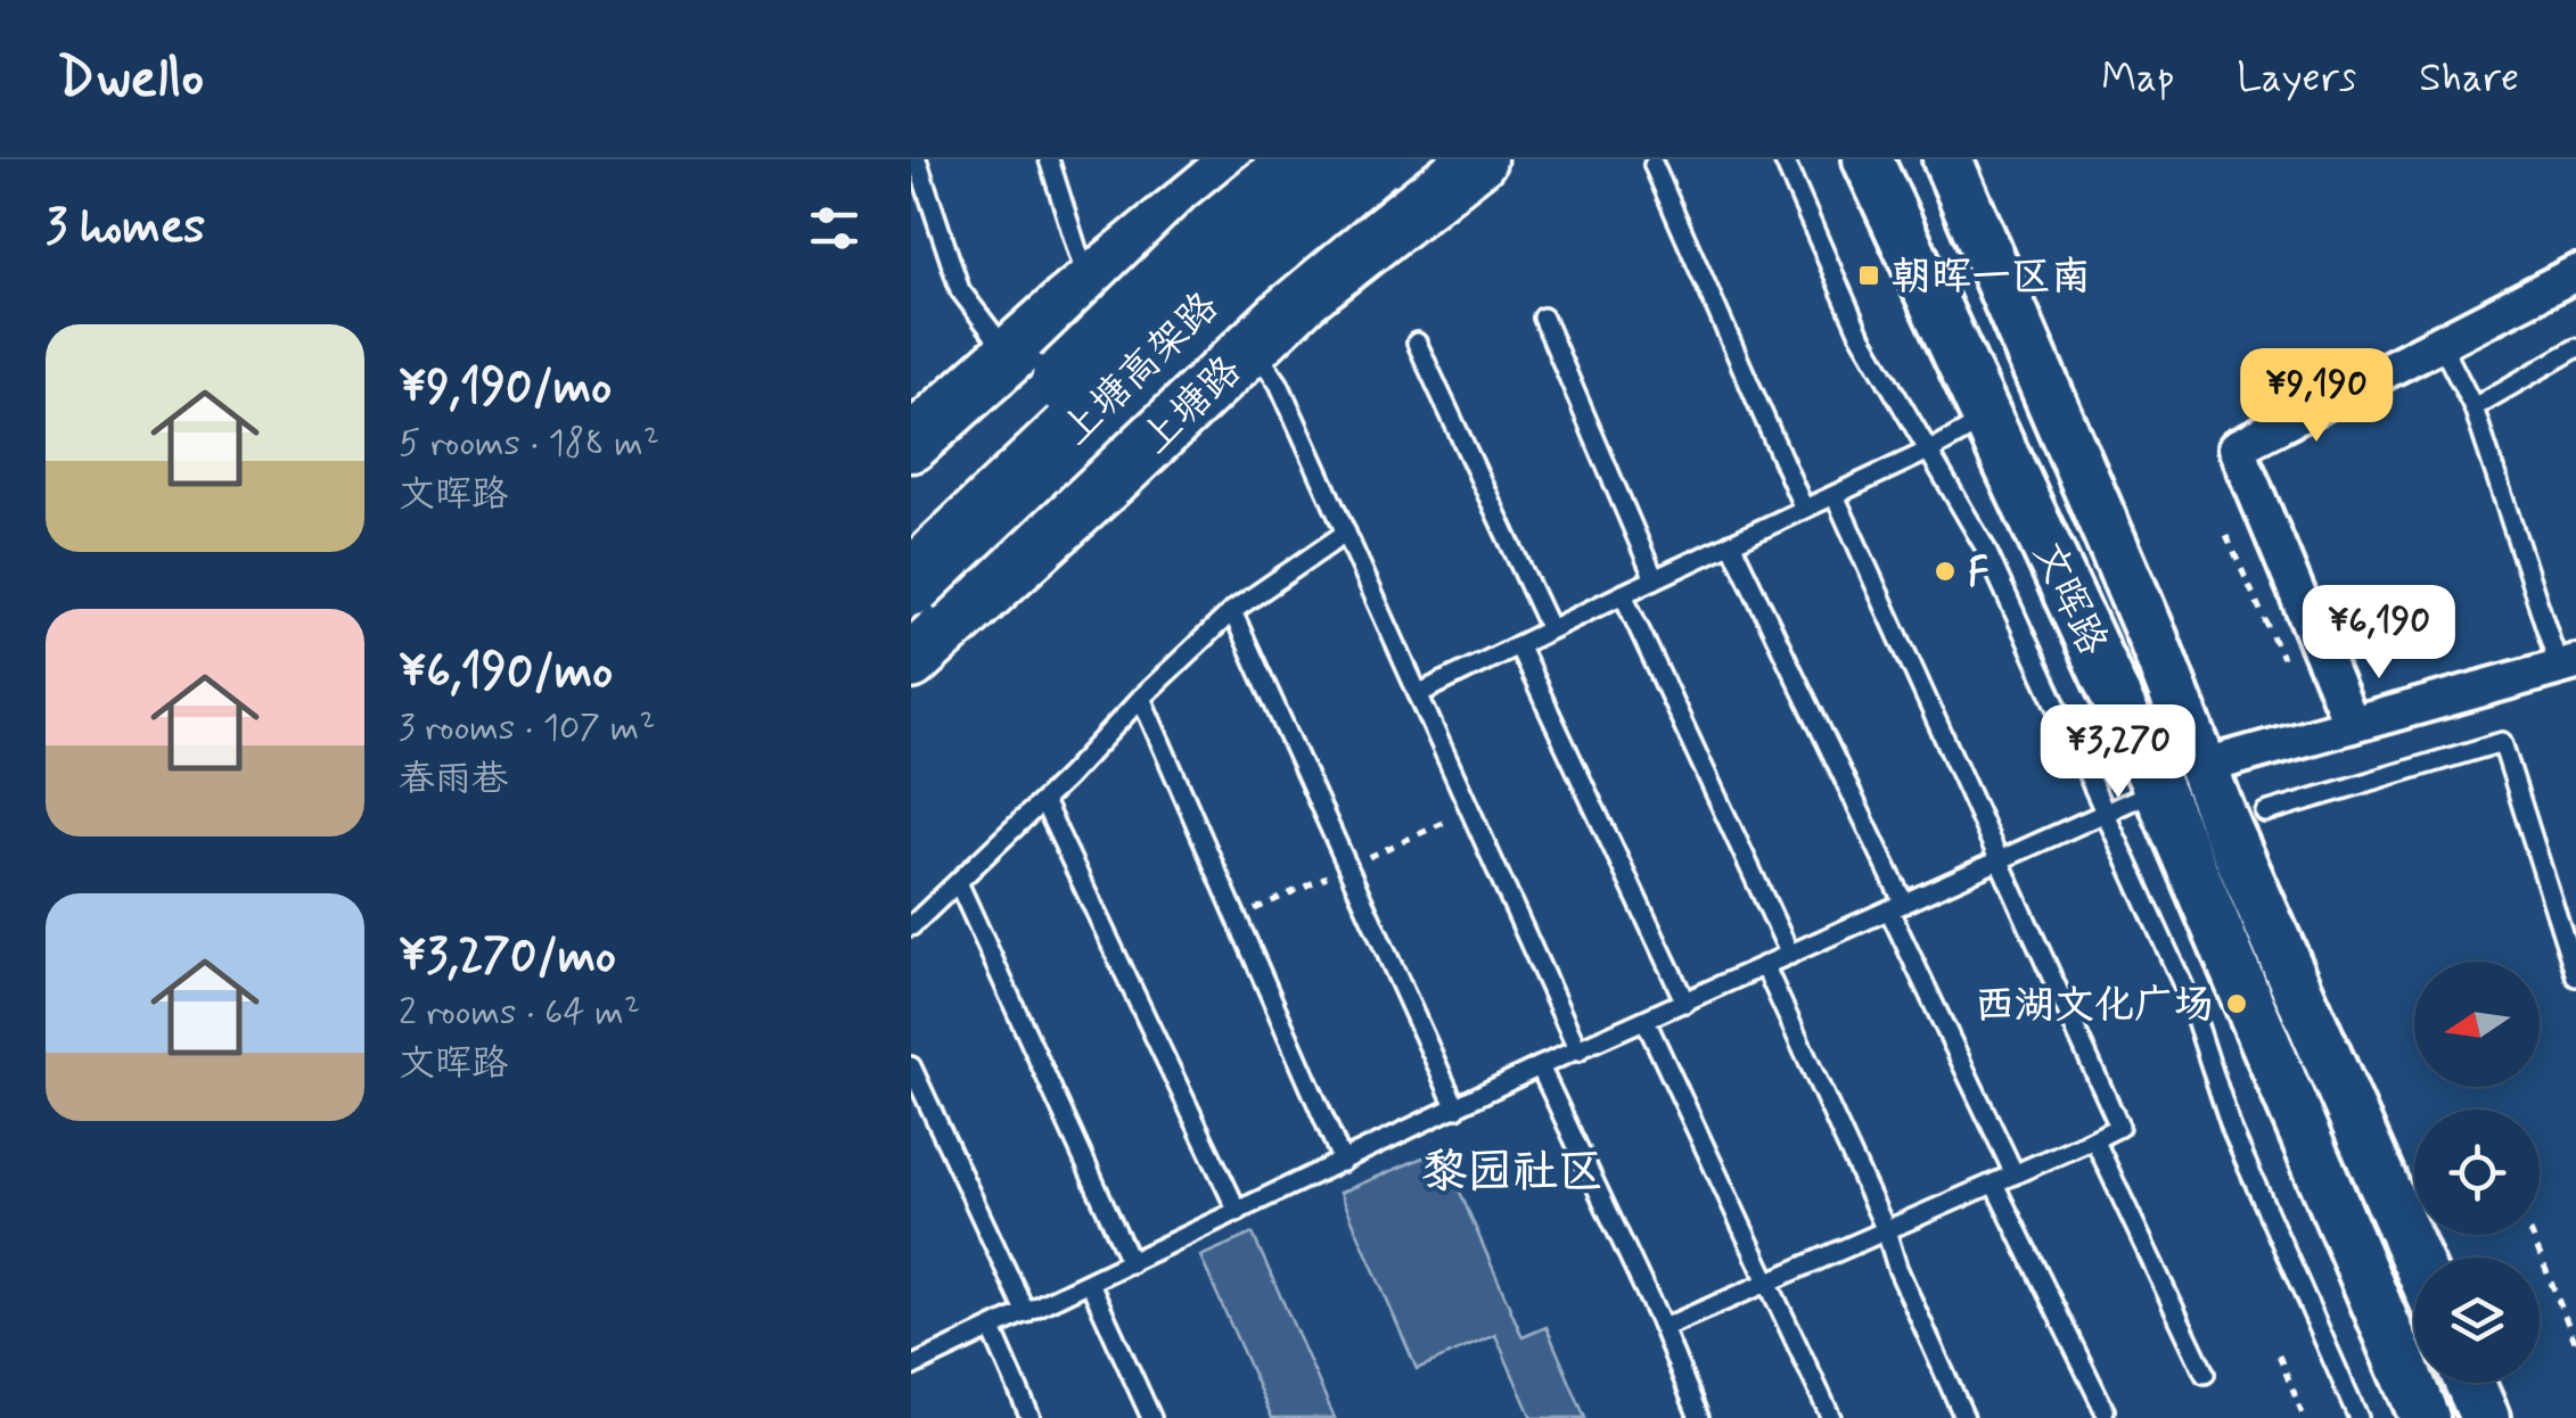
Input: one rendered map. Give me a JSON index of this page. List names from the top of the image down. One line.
{"streets":{"highway":["上塘高架路"],"main road":["上塘路","文晖路"]},"districts":["黎园社区"],"places":{"transit":["朝晖一区南"],"other":["F","西湖文化广场"]},"north":"left","page":{"header":"Dwello","nav":["Map","Layers","Share"],"heading":"3 homes","list":[{"name":"¥9,190/mo","note":"5 rooms · 188 m² · 文晖路"},{"name":"¥6,190/mo","note":"3 rooms · 107 m² · 春雨巷"},{"name":"¥3,270/mo","note":"2 rooms · 64 m² · 文晖路"}],"price":["¥9,190","¥6,190","¥3,270"]}}
